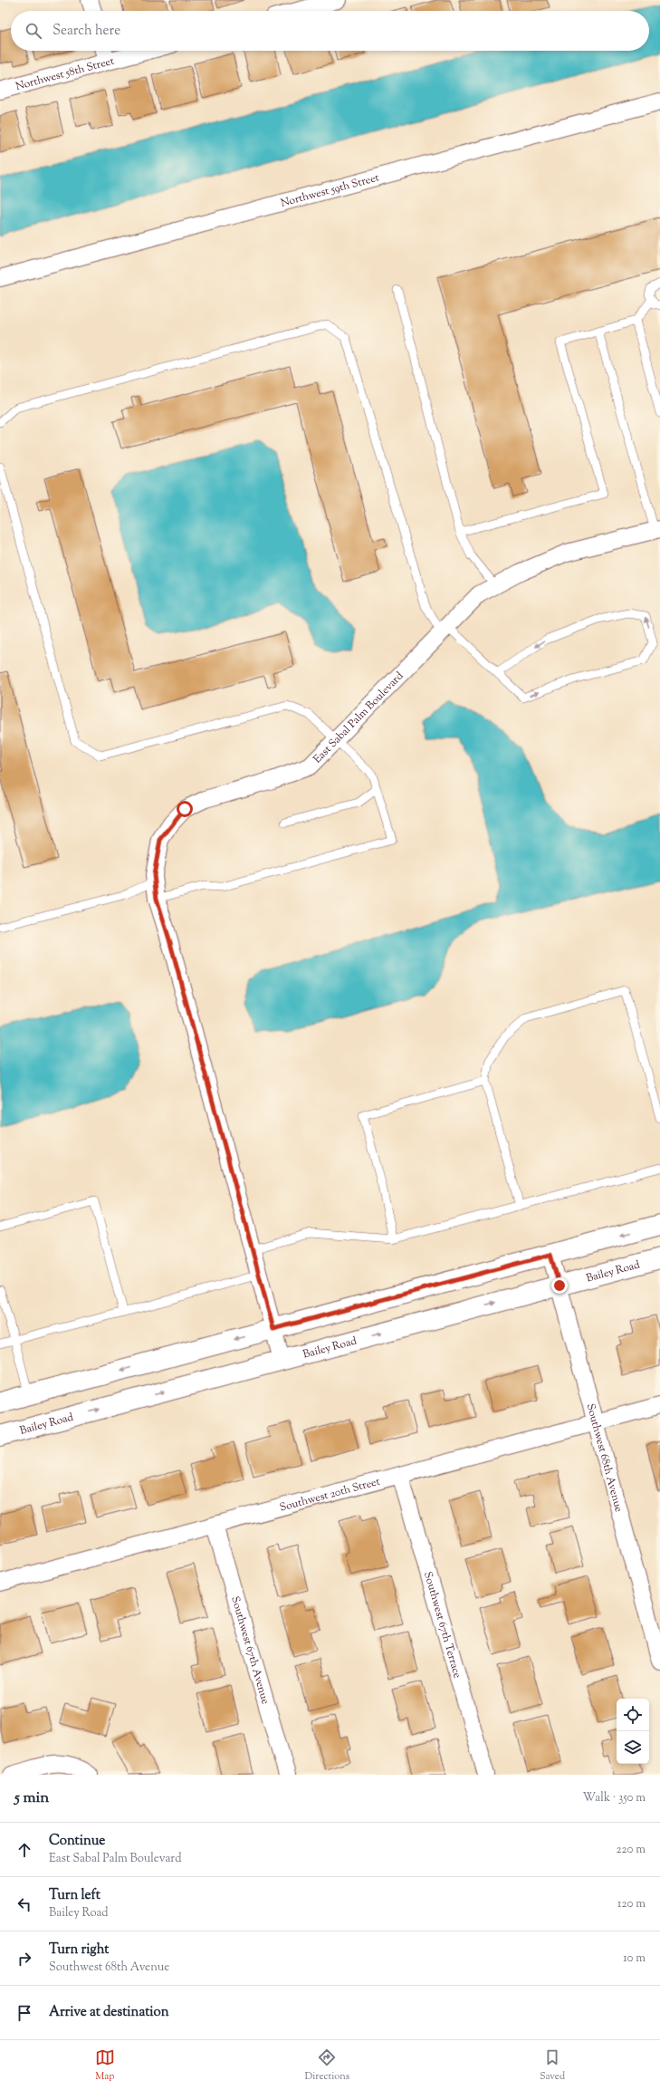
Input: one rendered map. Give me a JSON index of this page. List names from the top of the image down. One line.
{"streets":{"street":["Northwest 58th Street","Northwest 59th Street","East Sabal Palm Boulevard","Bailey Road","Southwest 68th Avenue","Southwest 20th Street","Southwest 67th Terrace","Southwest 67th Avenue"]},"crossings":[["East Sabal Palm Boulevard","Bailey Road"],["Bailey Road","Southwest 68th Avenue"],["Southwest 68th Avenue","Southwest 20th Street"],["Southwest 20th Street","Southwest 67th Terrace"],["Southwest 20th Street","Southwest 67th Avenue"]],"page":{"search":"Search here","heading":["5 min","Walk · 350 m"],"list":[["Continue","East Sabal Palm Boulevard","220 m"],["Turn left","Bailey Road","120 m"],["Turn right","Southwest 68th Avenue","10 m"],"Arrive at destination"],"nav":["Map","Directions","Saved"]}}
